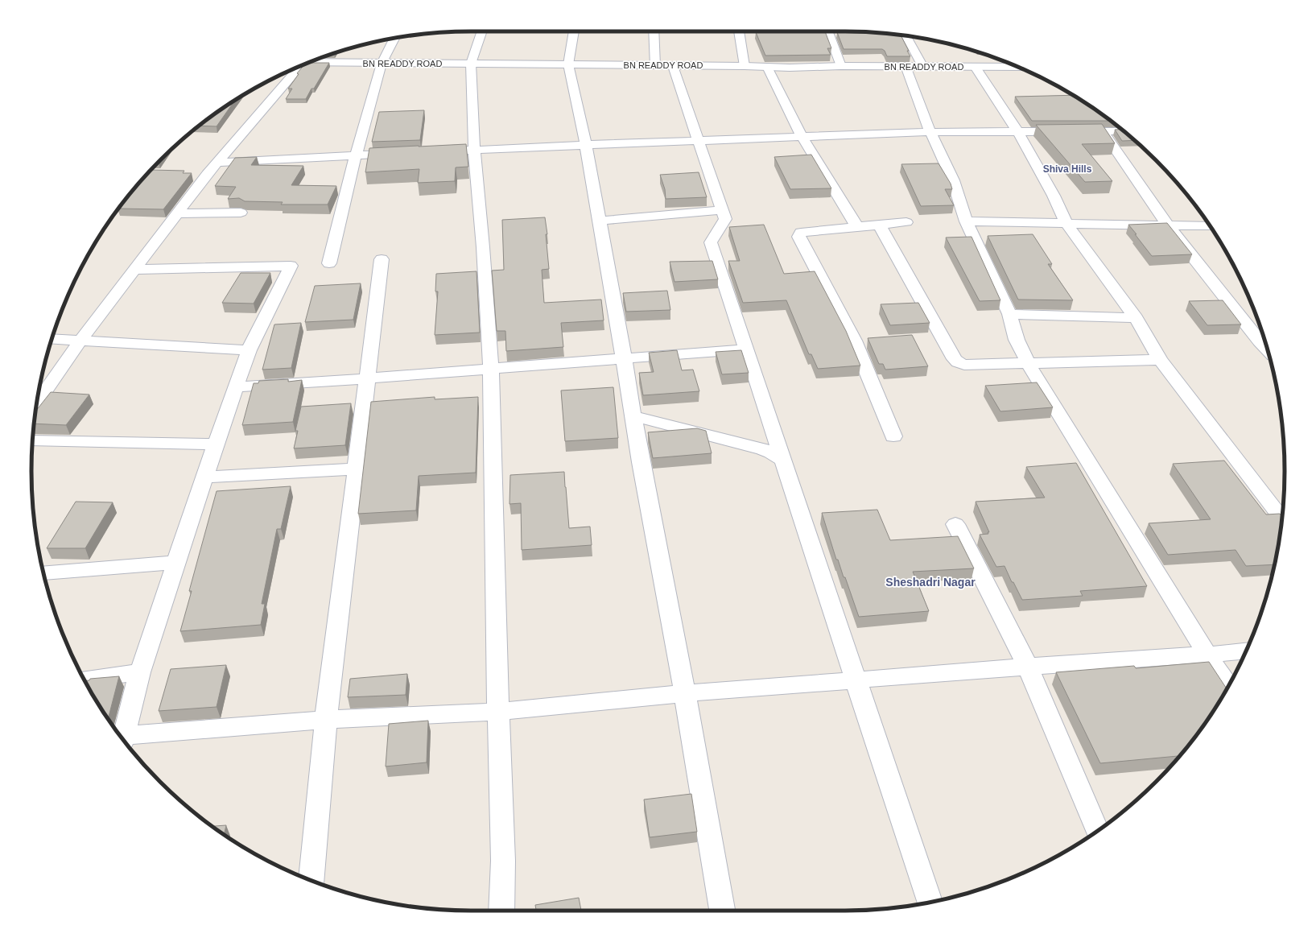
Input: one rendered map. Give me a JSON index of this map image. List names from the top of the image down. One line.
{"streets":{"street":["BN READDY ROAD"]},"districts":["Shiva Hills","Sheshadri Nagar"]}
